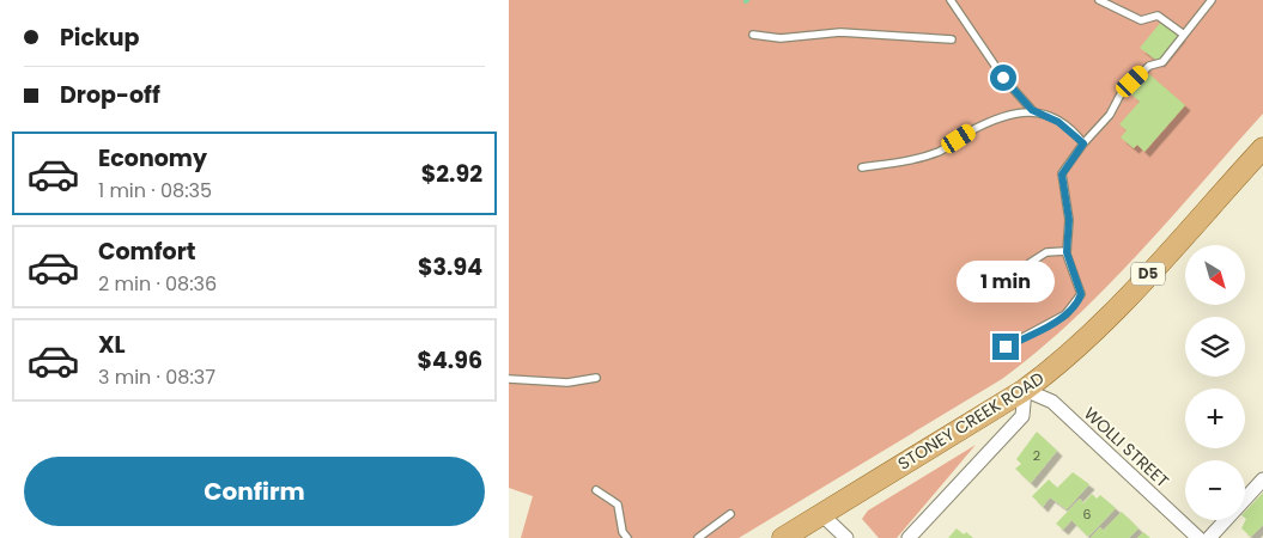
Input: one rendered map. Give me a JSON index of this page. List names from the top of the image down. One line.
{"streets":{"main road":["D5","STONEY CREEK ROAD"],"street":["WOLLI STREET"]},"crossings":[["STONEY CREEK ROAD","WOLLI STREET"]],"house_numbers":["2","6"],"north":"bottom right","page":{"banner":["Pickup","Drop-off"],"list":[{"name":"Economy","note":"1 min · 08:35","value":"$2.92"},{"name":"Comfort","note":"2 min · 08:36","value":"$3.94"},{"name":"XL","note":"3 min · 08:37","value":"$4.96"}],"map_buttons":["+","−"],"bubble":"1 min","buttons":"Confirm"}}
